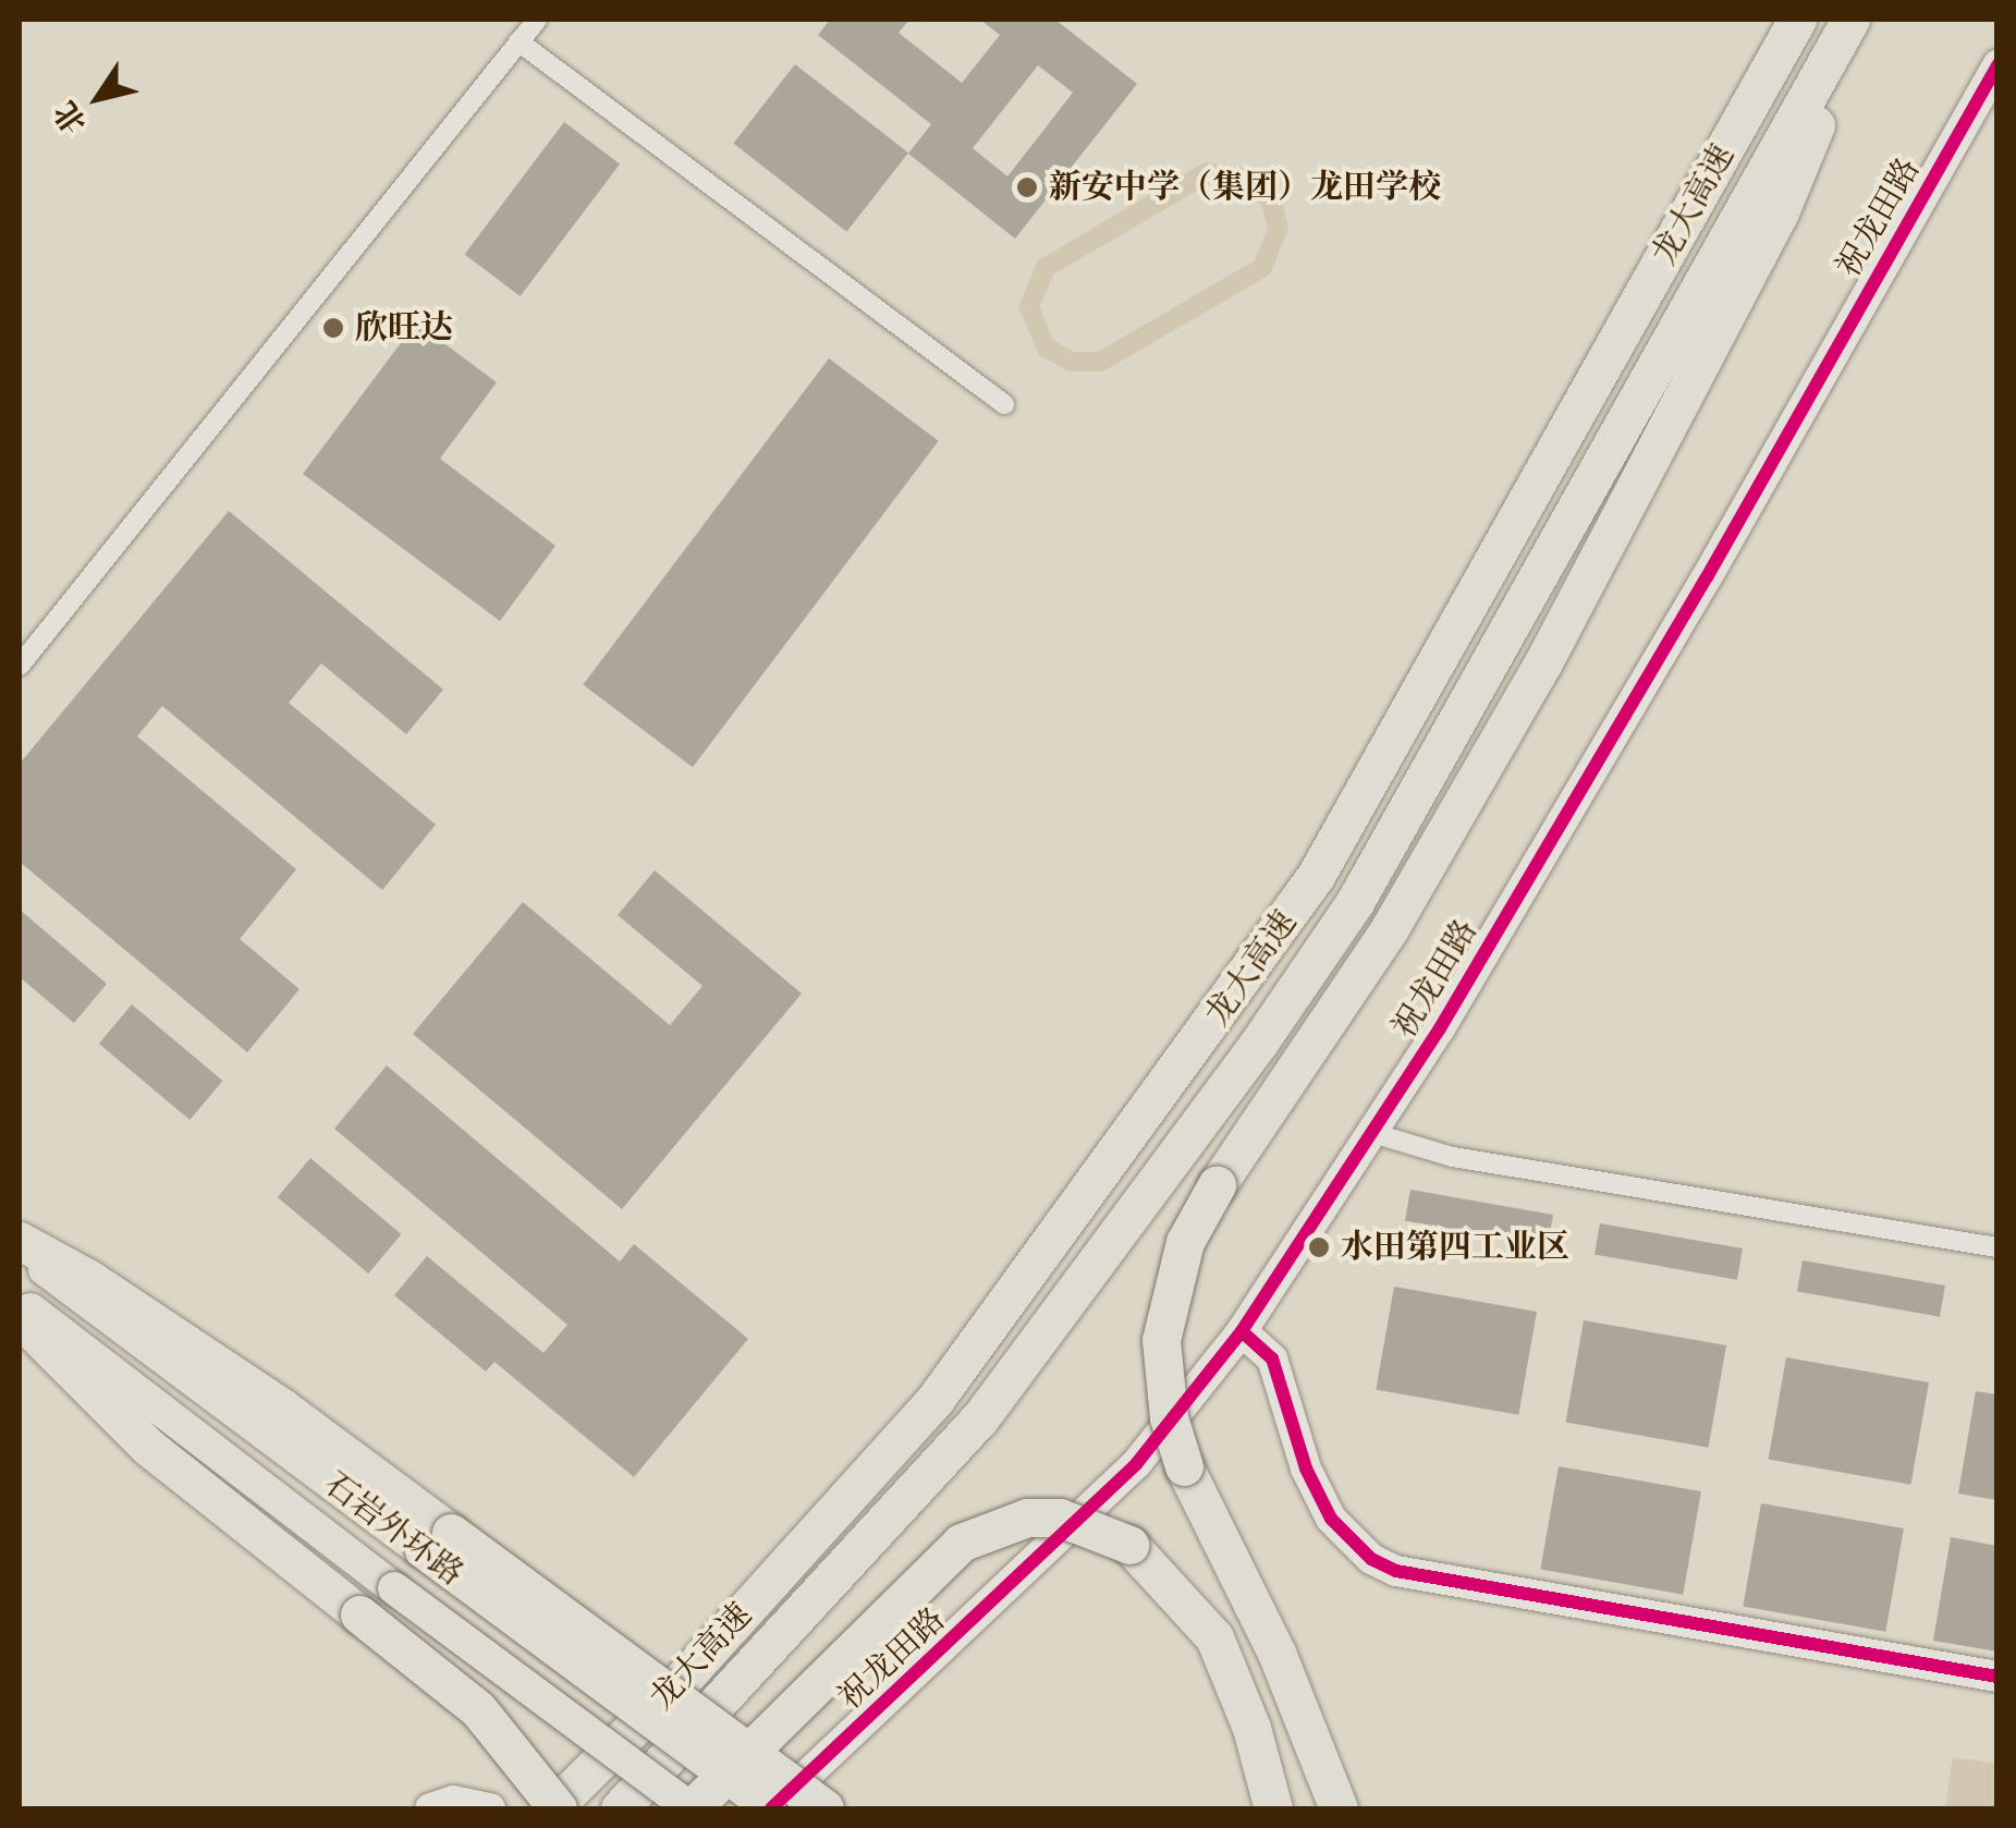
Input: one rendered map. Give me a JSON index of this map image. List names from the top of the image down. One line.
{"streets":{"highway":["龙大高速"],"main road":["石岩外环路"],"street":["祝龙田路"]},"crossings":[["祝龙田路","石岩外环路"]],"places":["新安中学（集团）龙田学校","欣旺达","水田第四工业区"],"north":"bottom left"}
